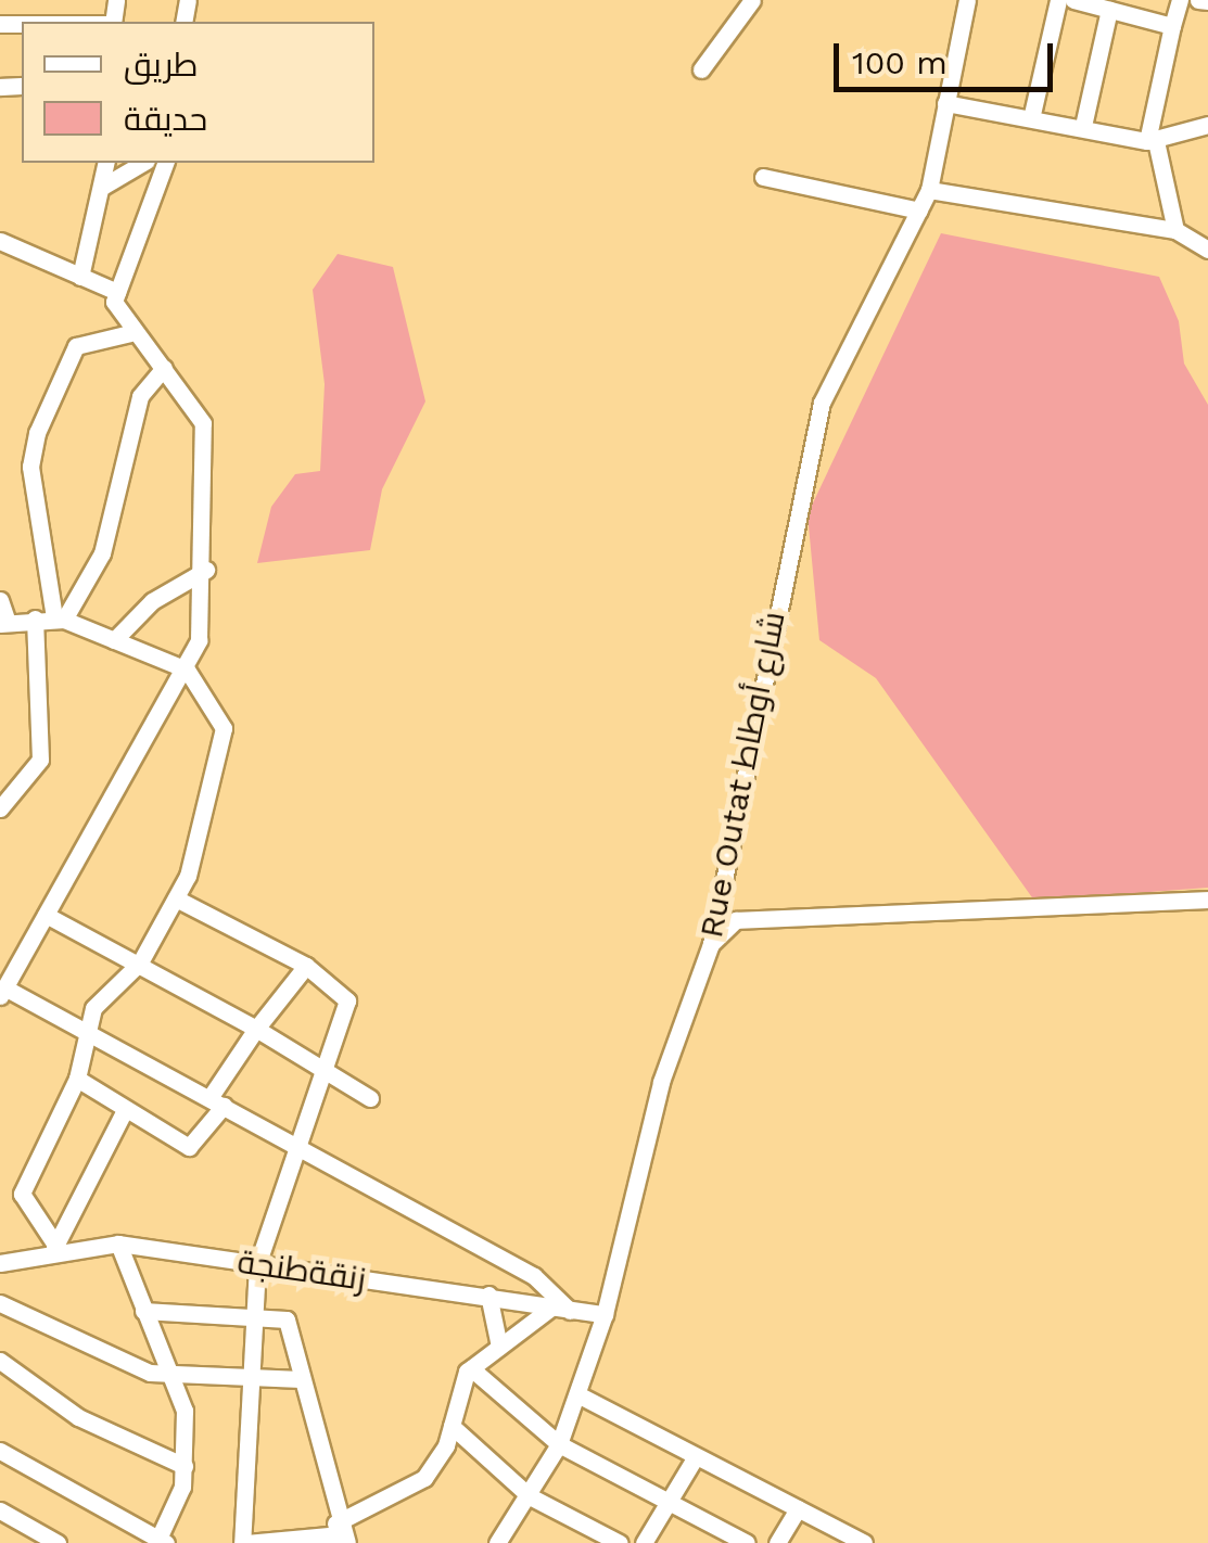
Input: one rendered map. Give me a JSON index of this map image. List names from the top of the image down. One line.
{"streets":{"street":["Rue Outat شارع أوطاط","زنقةطنجة"]},"crossings":[["Rue Outat شارع أوطاط","زنقةطنجة"]],"legend":["طريق","حديقة"],"scale_bar":"100 m"}
